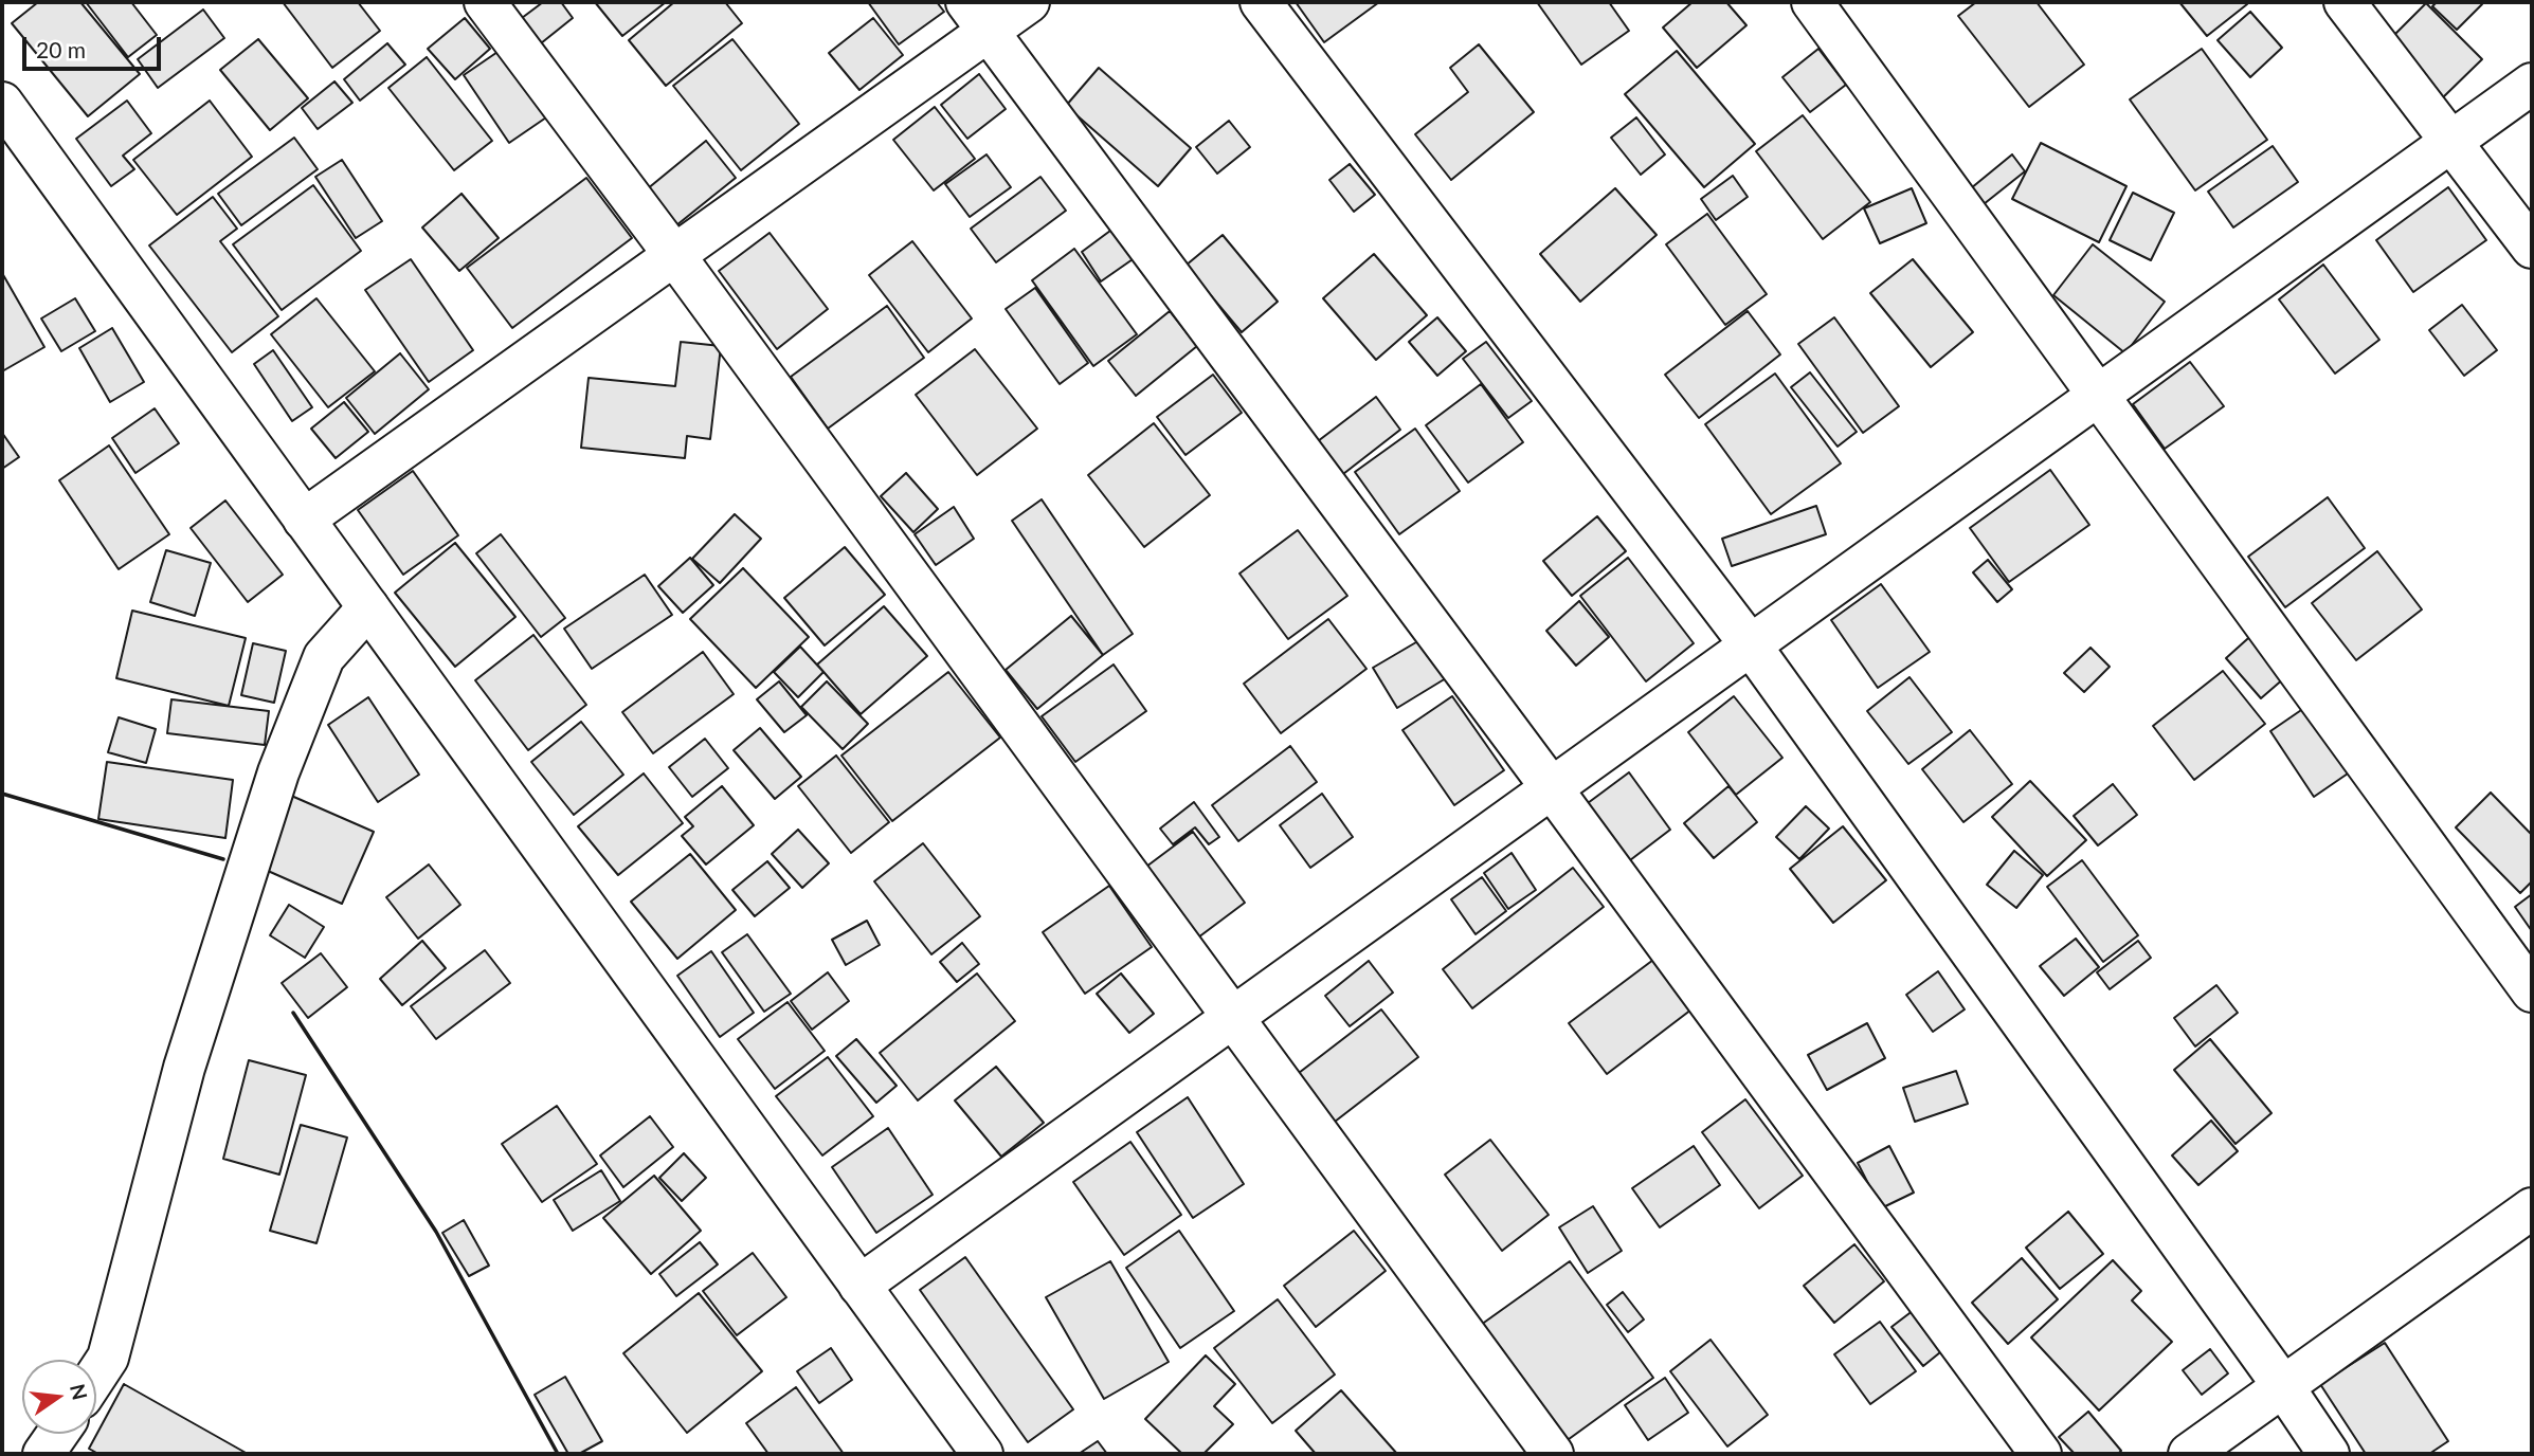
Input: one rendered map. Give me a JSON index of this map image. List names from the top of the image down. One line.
{"scale_bar":"20 m","north":"right"}
